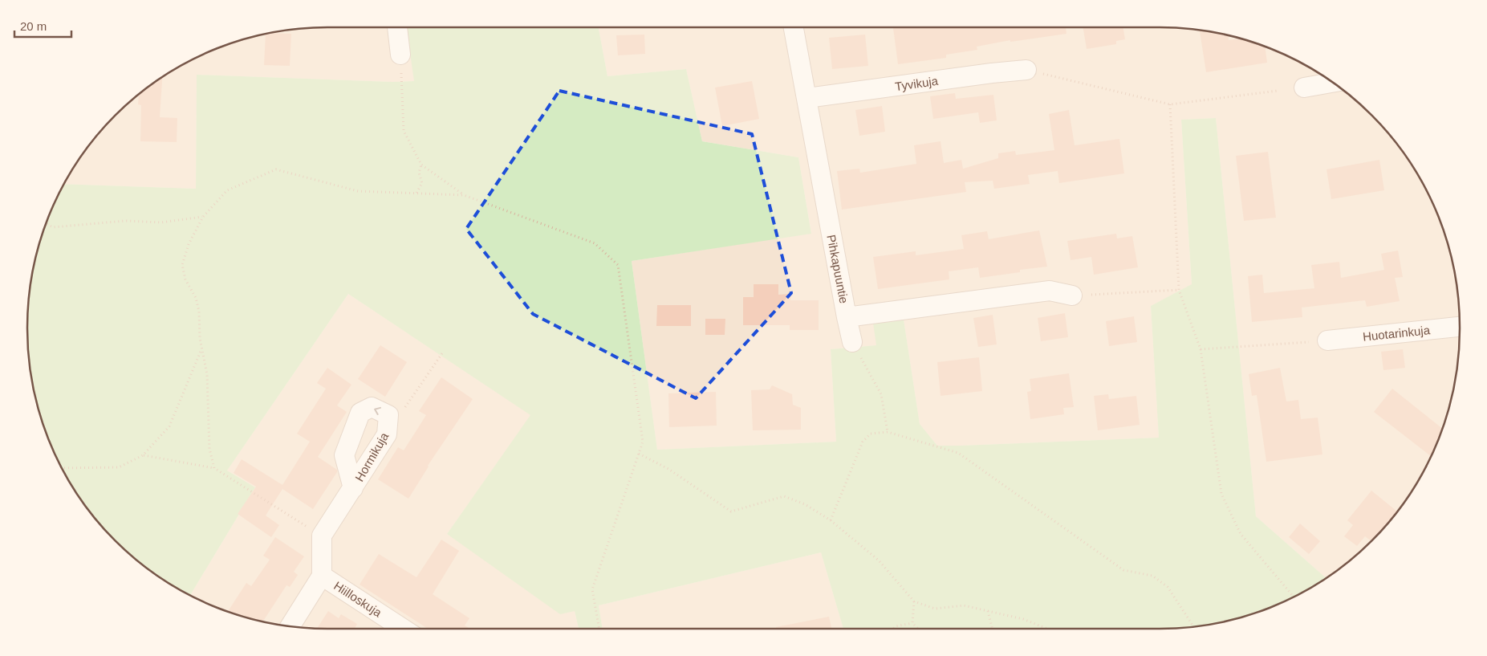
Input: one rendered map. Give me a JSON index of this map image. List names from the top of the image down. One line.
{"streets":{"street":["Tyvikuja","Pihkapuuntie","Huotarinkuja","Hormikuja","Hiilloskuja"]},"crossings":[["Tyvikuja","Pihkapuuntie"]],"scale_bar":"20 m"}
